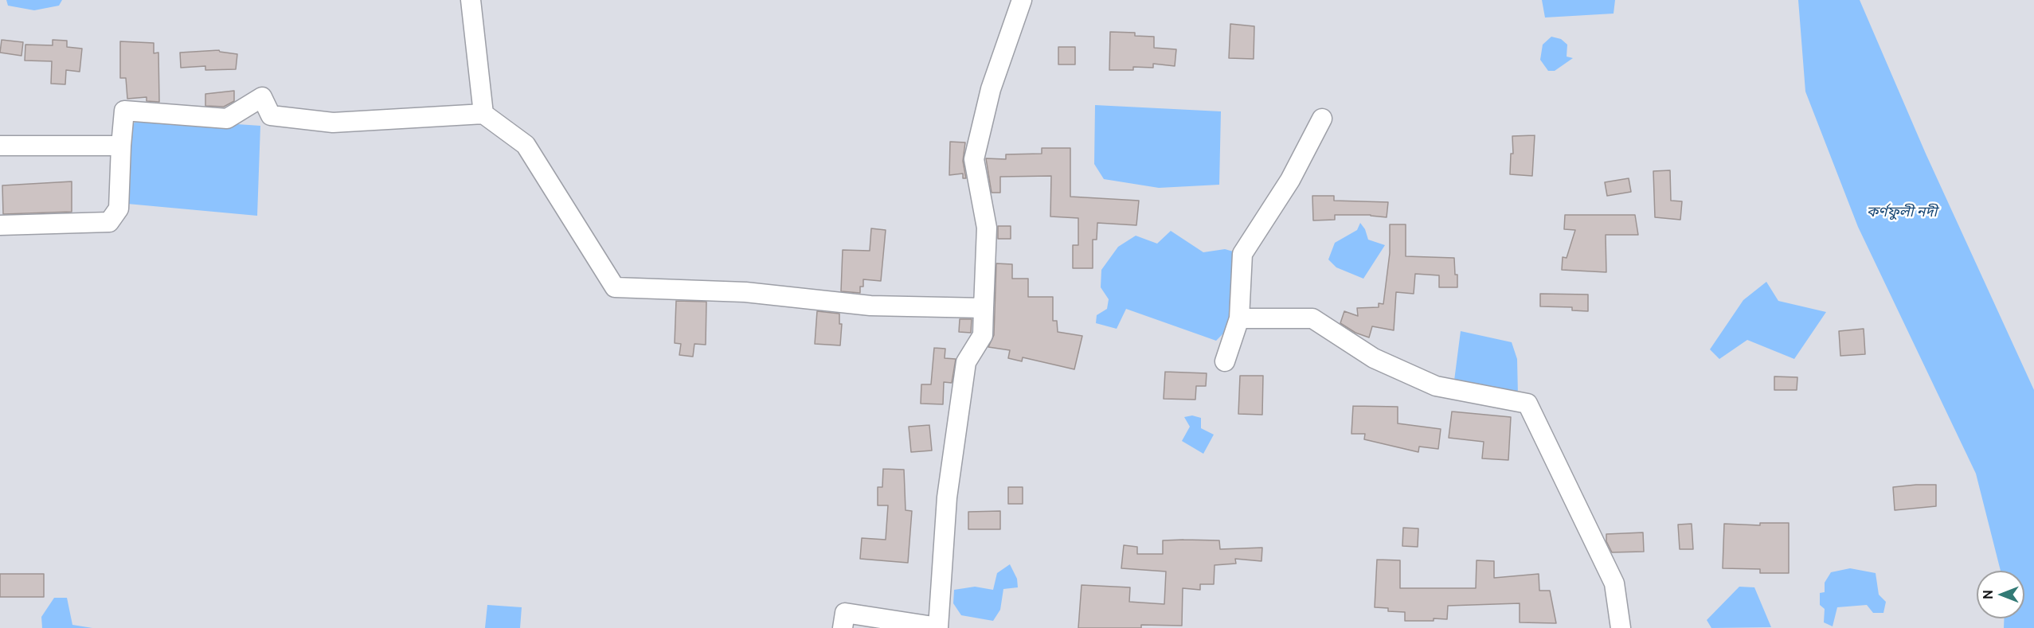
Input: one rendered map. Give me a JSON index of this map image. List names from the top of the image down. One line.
{"water":["কর্ণফুলী নদী"],"north":"left"}
